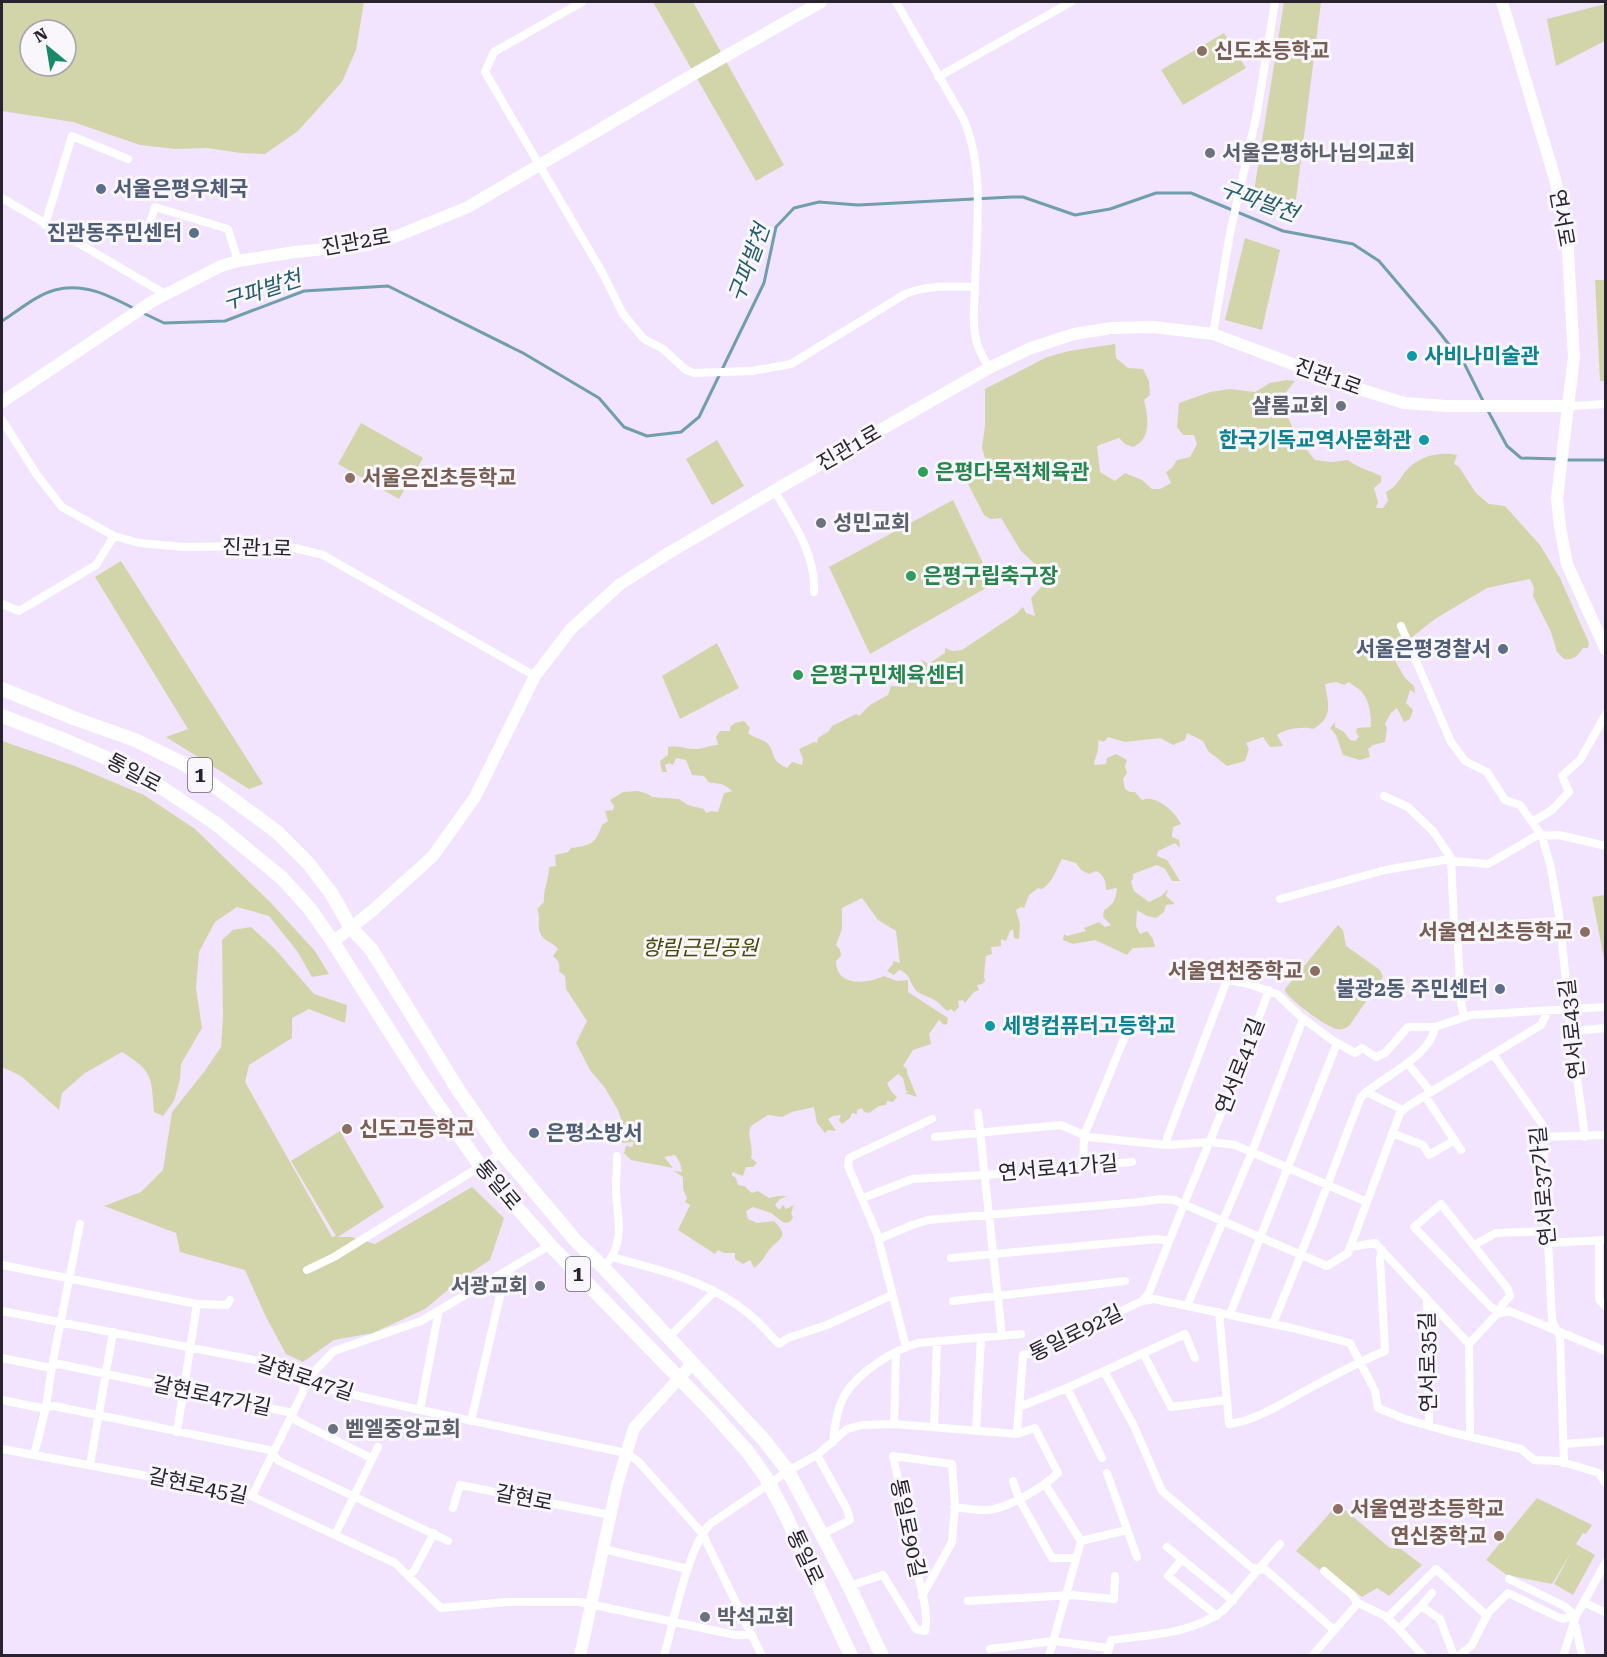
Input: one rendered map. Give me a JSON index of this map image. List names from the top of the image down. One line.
{"streets":{"main road":["연서로","진관2로","진관1로","통일로","1"],"street":["연서로43길","연서로41길","연서로41가길","연서로37가길","통일로92길","연서로35길","갈현로47길","갈현로47가길","갈현로45길","갈현로","통일로90길"]},"crossings":[["연서로","진관1로"],["진관1로","통일로"],["통일로","통일로90길"],["연서로43길","연서로41길"],["연서로41길","연서로41가길"],["연서로41길","통일로92길"],["연서로41가길","통일로92길"]],"water":["구파발천"],"parks":["향림근린공원"],"places":["신도초등학교","서울은평하나님의교회","서울은평우체국","진관동주민센터","사비나미술관","샬롬교회","한국기독교역사문화관","은평다목적체육관","서울은진초등학교","성민교회","은평구립축구장","서울은평경찰서","은평구민체육센터","서울연신초등학교","서울연천중학교","불광2동 주민센터","세명컴퓨터고등학교","신도고등학교","은평소방서","서광교회","벧엘중앙교회","서울연광초등학교","연신중학교","박석교회"],"north":"top left"}
